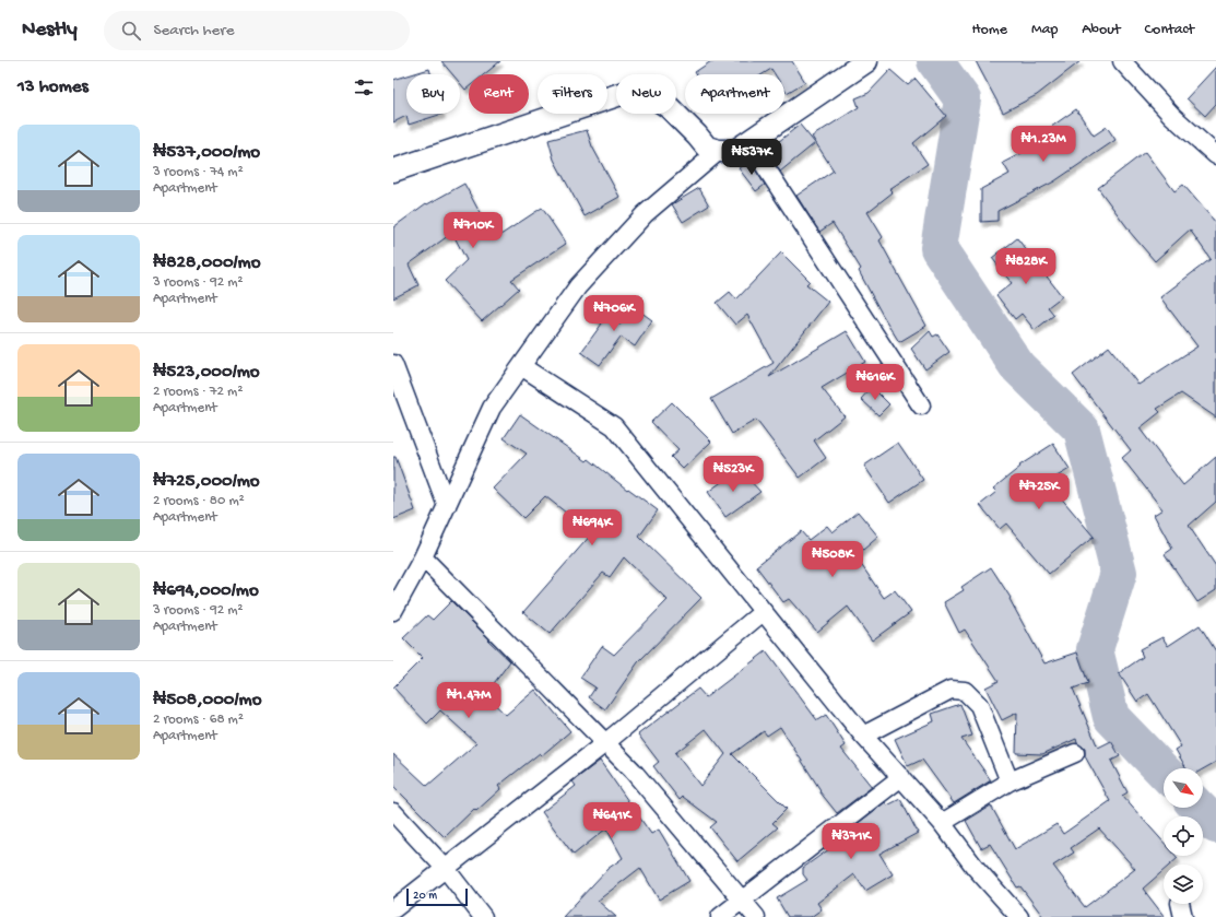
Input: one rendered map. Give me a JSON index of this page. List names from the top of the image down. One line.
{"scale_bar":"20 m","north":"bottom right","page":{"header":"Nestly","search":"Search here","nav":["Home","Map","About","Contact"],"heading":"13 homes","chip":["Buy","Rent","Filters","New","Apartment"],"list":[{"name":"₦537,000/mo","note":"3 rooms · 74 m² · Apartment"},{"name":"₦828,000/mo","note":"3 rooms · 92 m² · Apartment"},{"name":"₦523,000/mo","note":"2 rooms · 72 m² · Apartment"},{"name":"₦725,000/mo","note":"2 rooms · 80 m² · Apartment"},{"name":"₦694,000/mo","note":"3 rooms · 92 m² · Apartment"},{"name":"₦508,000/mo","note":"2 rooms · 68 m² · Apartment"}],"price":["₦1.23M","₦537K","₦710K","₦828K","₦706K","₦616K","₦523K","₦725K","₦694K","₦508K","₦1.47M","₦641K","₦371K"],"scale":"20 m"}}
